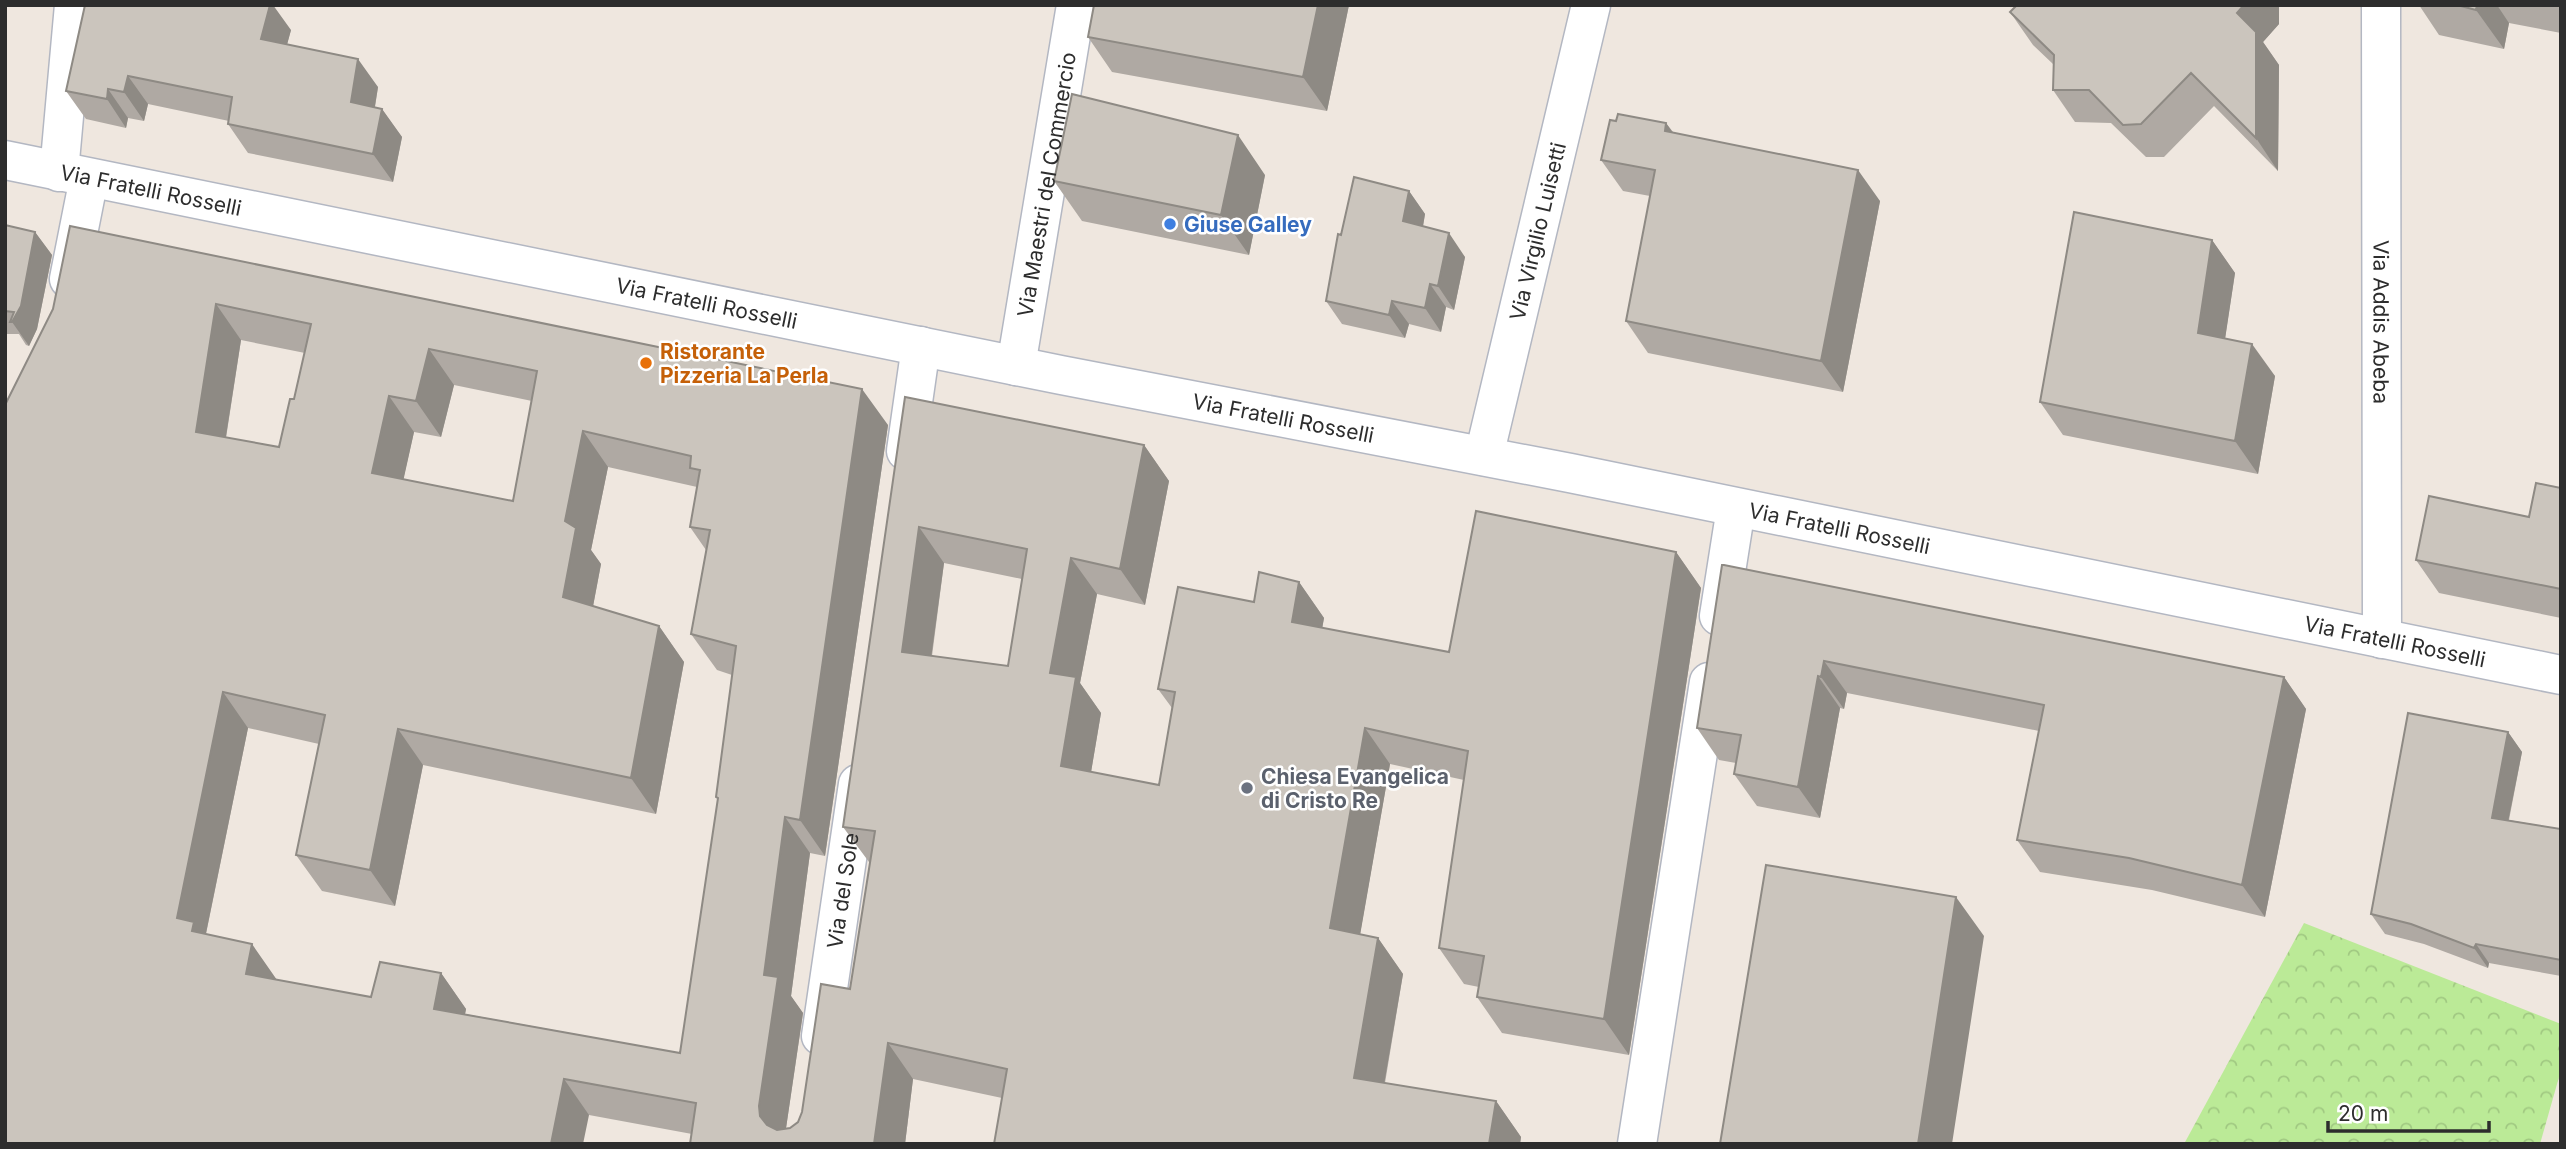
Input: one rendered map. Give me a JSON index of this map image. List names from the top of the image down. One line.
{"streets":{"street":["Via Maestri del Commercio","Via Fratelli Rosselli","Via Virgilio Luisetti","Via Addis Abeba","Via del Sole"]},"crossings":[["Via Maestri del Commercio","Via Fratelli Rosselli"],["Via Fratelli Rosselli","Via Virgilio Luisetti"],["Via Fratelli Rosselli","Via Addis Abeba"]],"places":["Giuse Galley","Ristorante Pizzeria La Perla","Chiesa Evangelica di Cristo Re"],"scale_bar":"20 m"}
